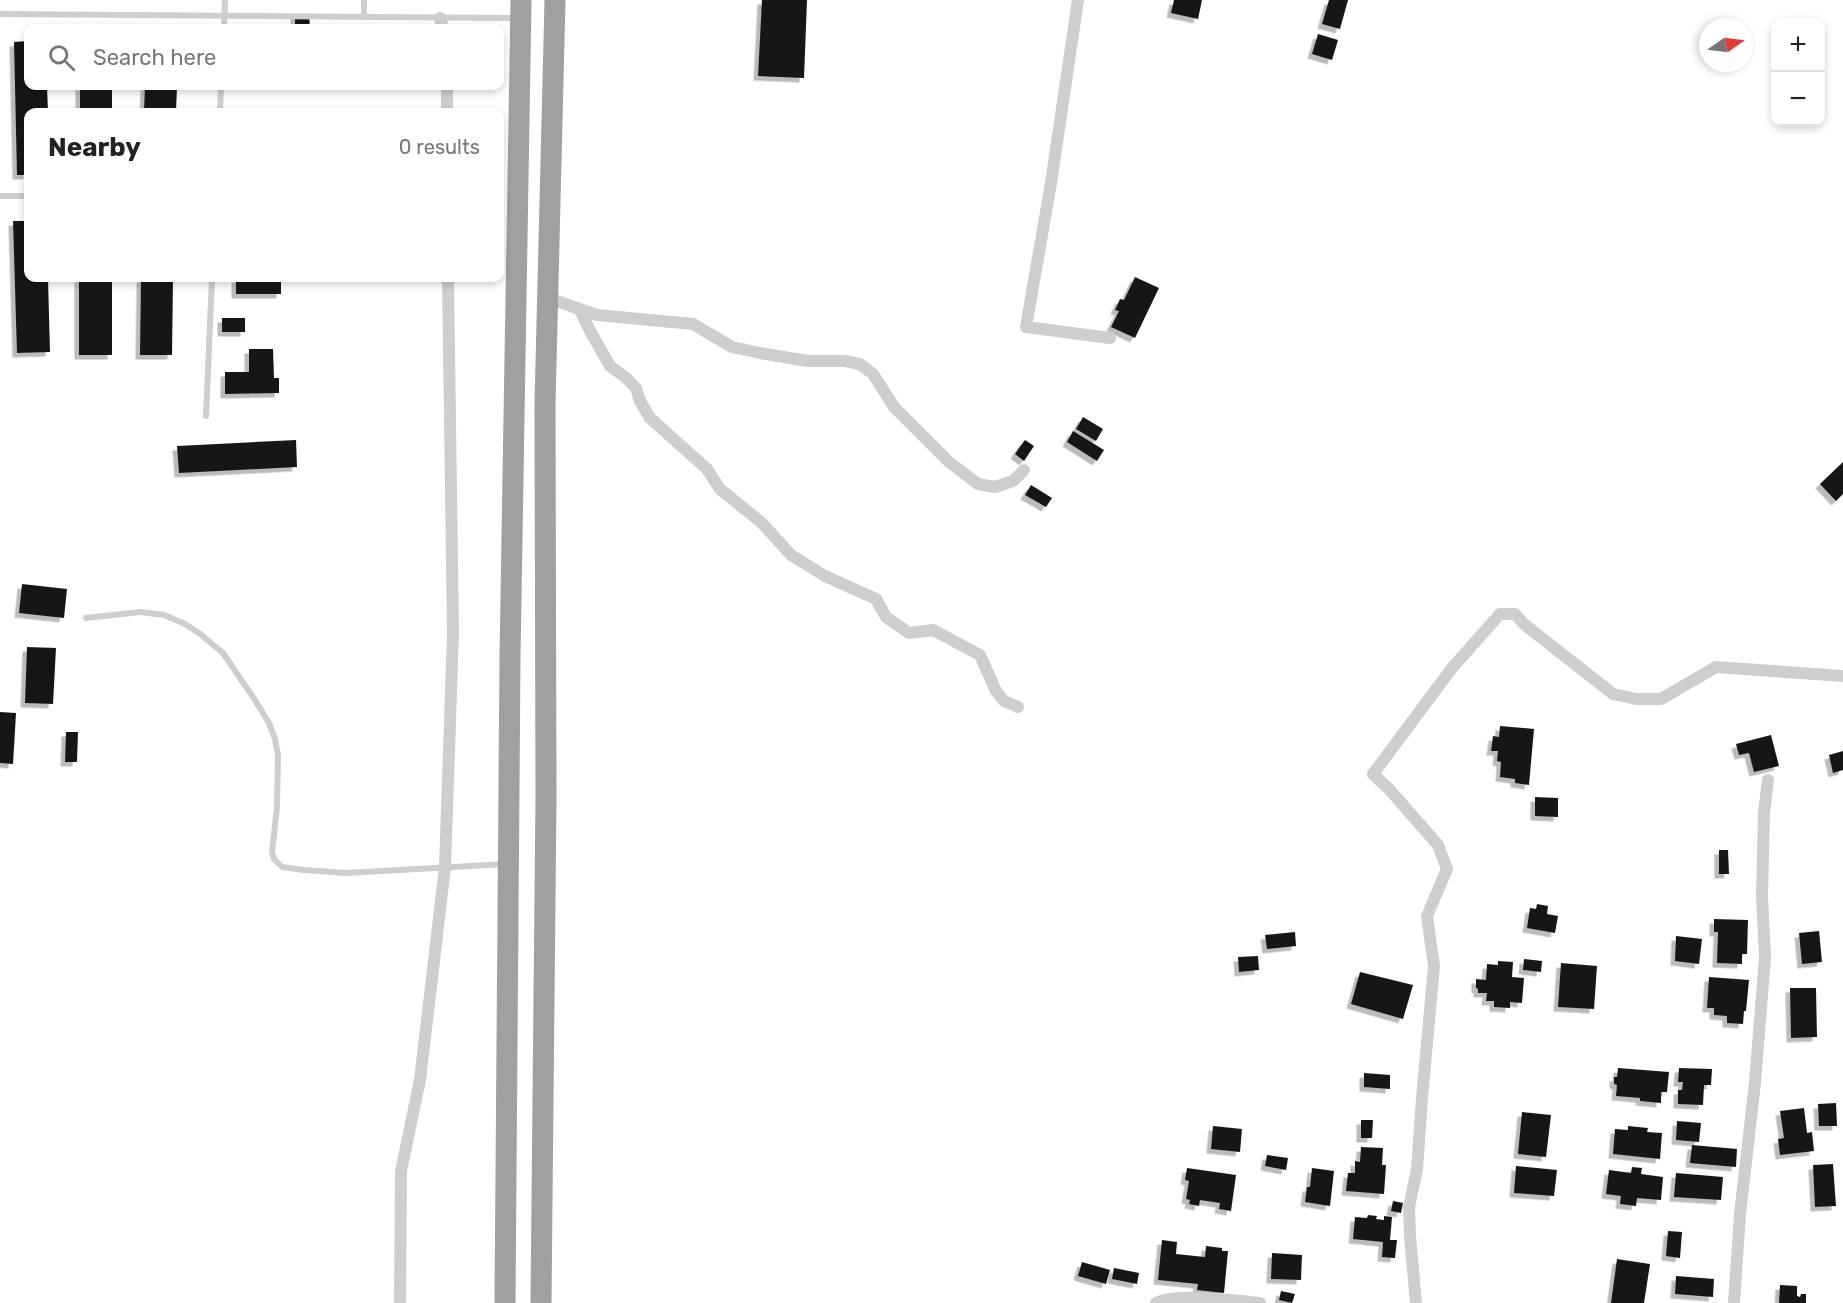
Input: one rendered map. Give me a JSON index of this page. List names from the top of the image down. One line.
{"north":"right","page":{"map_buttons":["+","−"],"search":"Search here","heading":["Nearby","0 results"]}}
